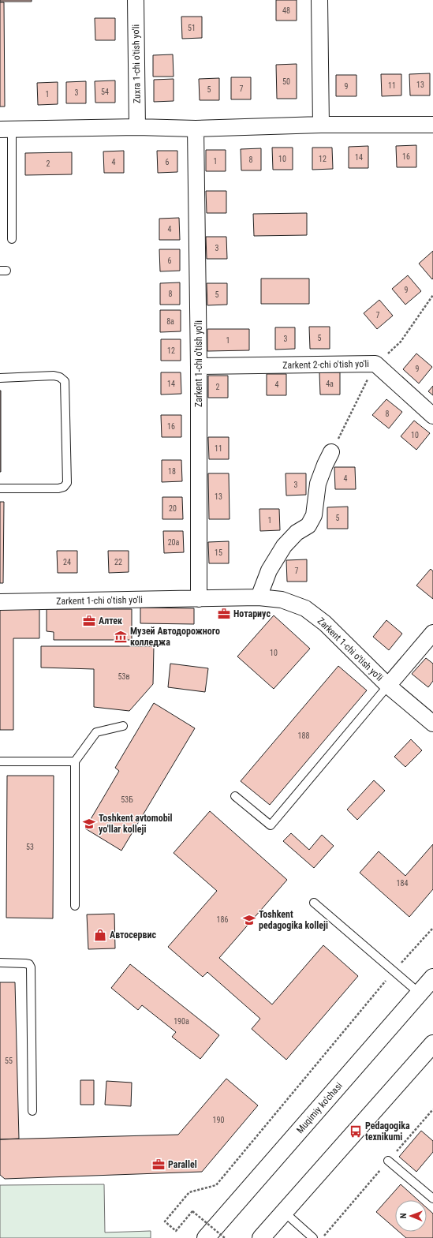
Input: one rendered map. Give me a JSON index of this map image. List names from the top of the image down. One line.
{"streets":{"main road":["Muqimiy ko'chasi"],"street":["Zuxra 1-chi o'tish yo'li","Zarkent 1-chi o'tish yo'li","Zarkent 2-chi o'tish yo'li"]},"crossings":[["Zarkent 1-chi o'tish yo'li","Zarkent 2-chi o'tish yo'li"]],"places":{"office":["Нотариус","Алтек","Parallel"],"museum":["Музей Автодорожного колледжа"],"school or university":["Toshkent avtomobil yo'llar kolleji","Toshkent pedagogika kolleji"],"shop":["Автосервис"],"bus stop":["Pedagogika texnikumi"]},"house_numbers":["48","51","50","13","11","9","7","5","54","3","1","16","14","10","12","8","1","4","6","2","4","3","6","9","8","5","7","8a","5","3","1","12","9","14","4a","4","2","8","16","10","11","18","4","3","13","20","5","1","20a","15","24","22","7","10","53в","188","53Б","53","184","186","190a","55","190"],"north":"left"}
